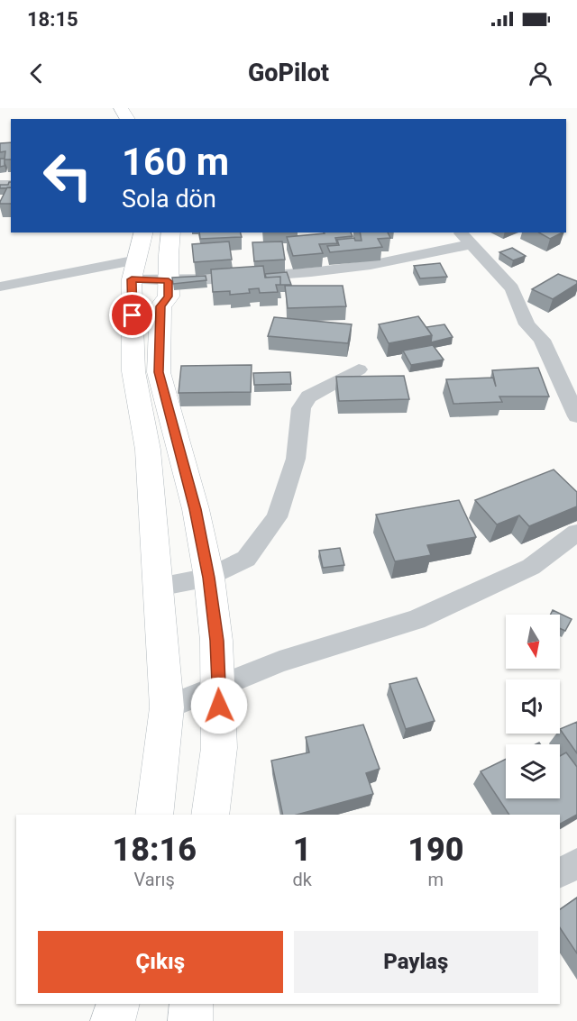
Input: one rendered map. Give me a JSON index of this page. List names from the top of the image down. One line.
{"north":"bottom","page":{"status":"18:15","header":"GoPilot","turn":["160 m","Sola dön"],"eta":["18:16","Varış","1","dk","190","m"],"buttons":["Çıkış","Paylaş"]}}
